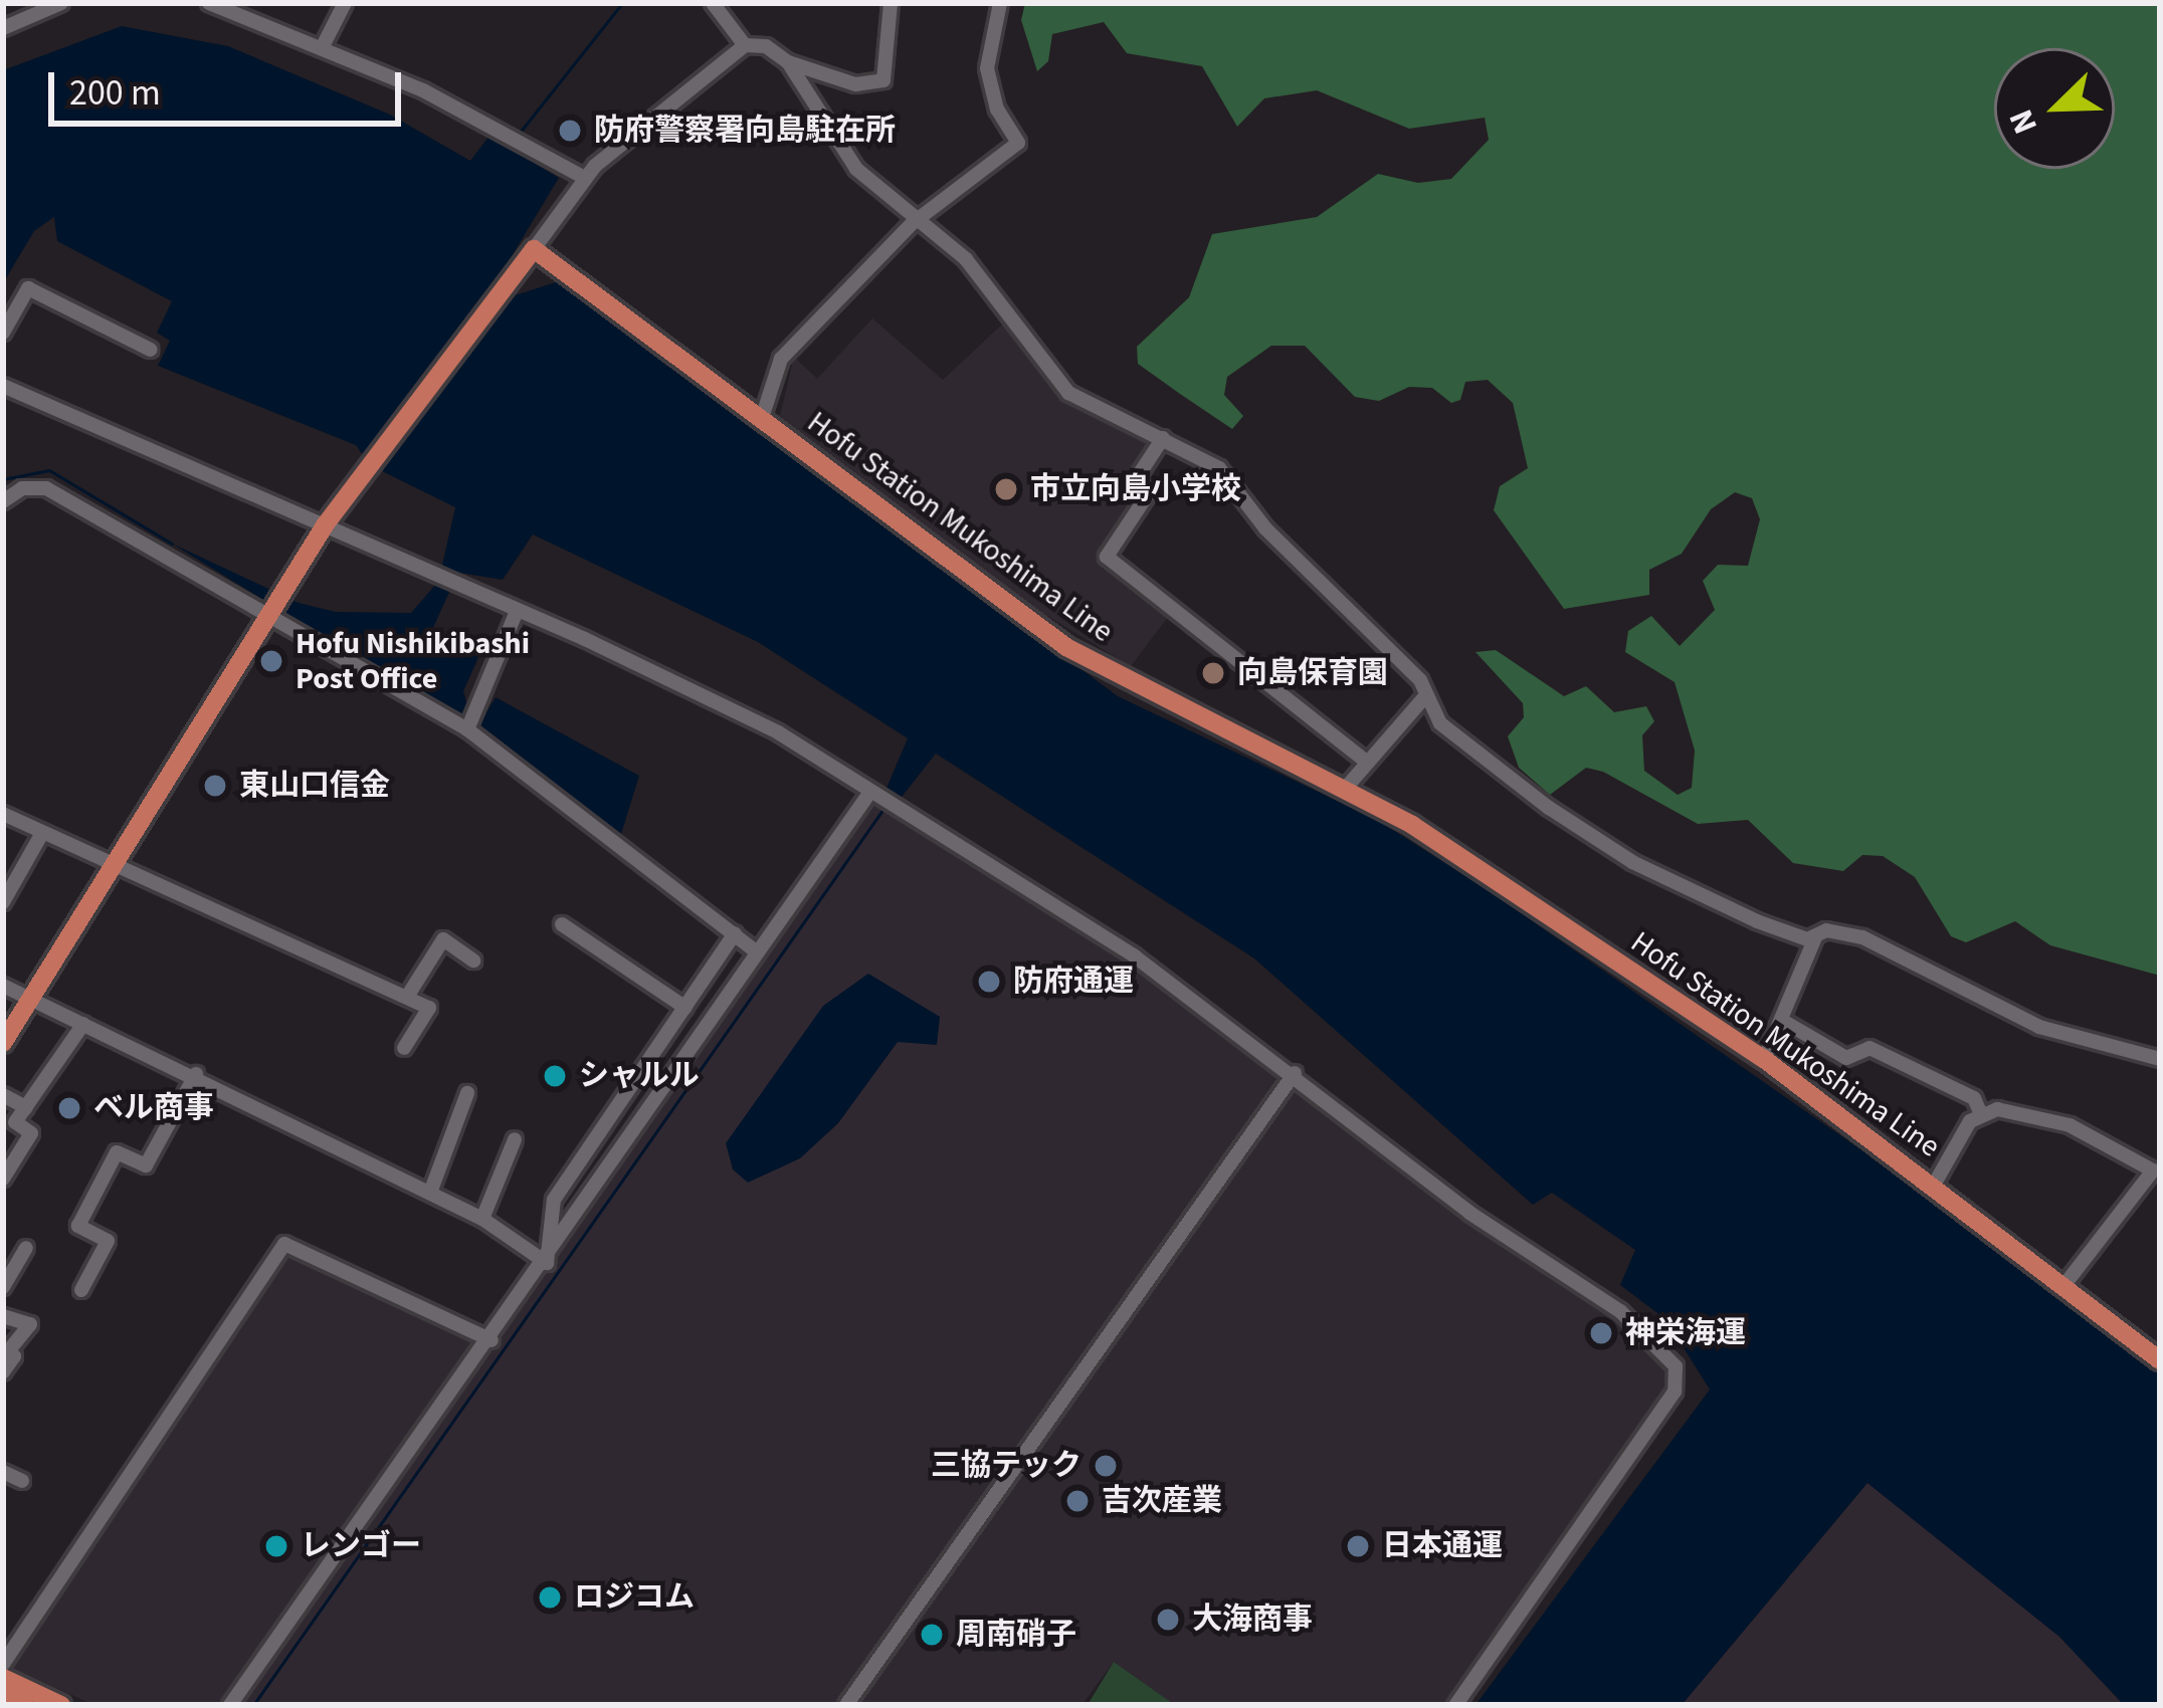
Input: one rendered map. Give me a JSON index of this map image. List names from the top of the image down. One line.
{"streets":{"main road":["Hofu Station Mukoshima Line"]},"places":["防府警察署向島駐在所","市立向島小学校","Hofu Nishikibashi Post Office","向島保育園","東山口信金","防府通運","シャルル","ベル商事","神栄海運","三協テック","吉次産業","レンゴー","日本通運","ロジコム","大海商事","周南硝子"],"scale_bar":"200 m","north":"bottom left"}
